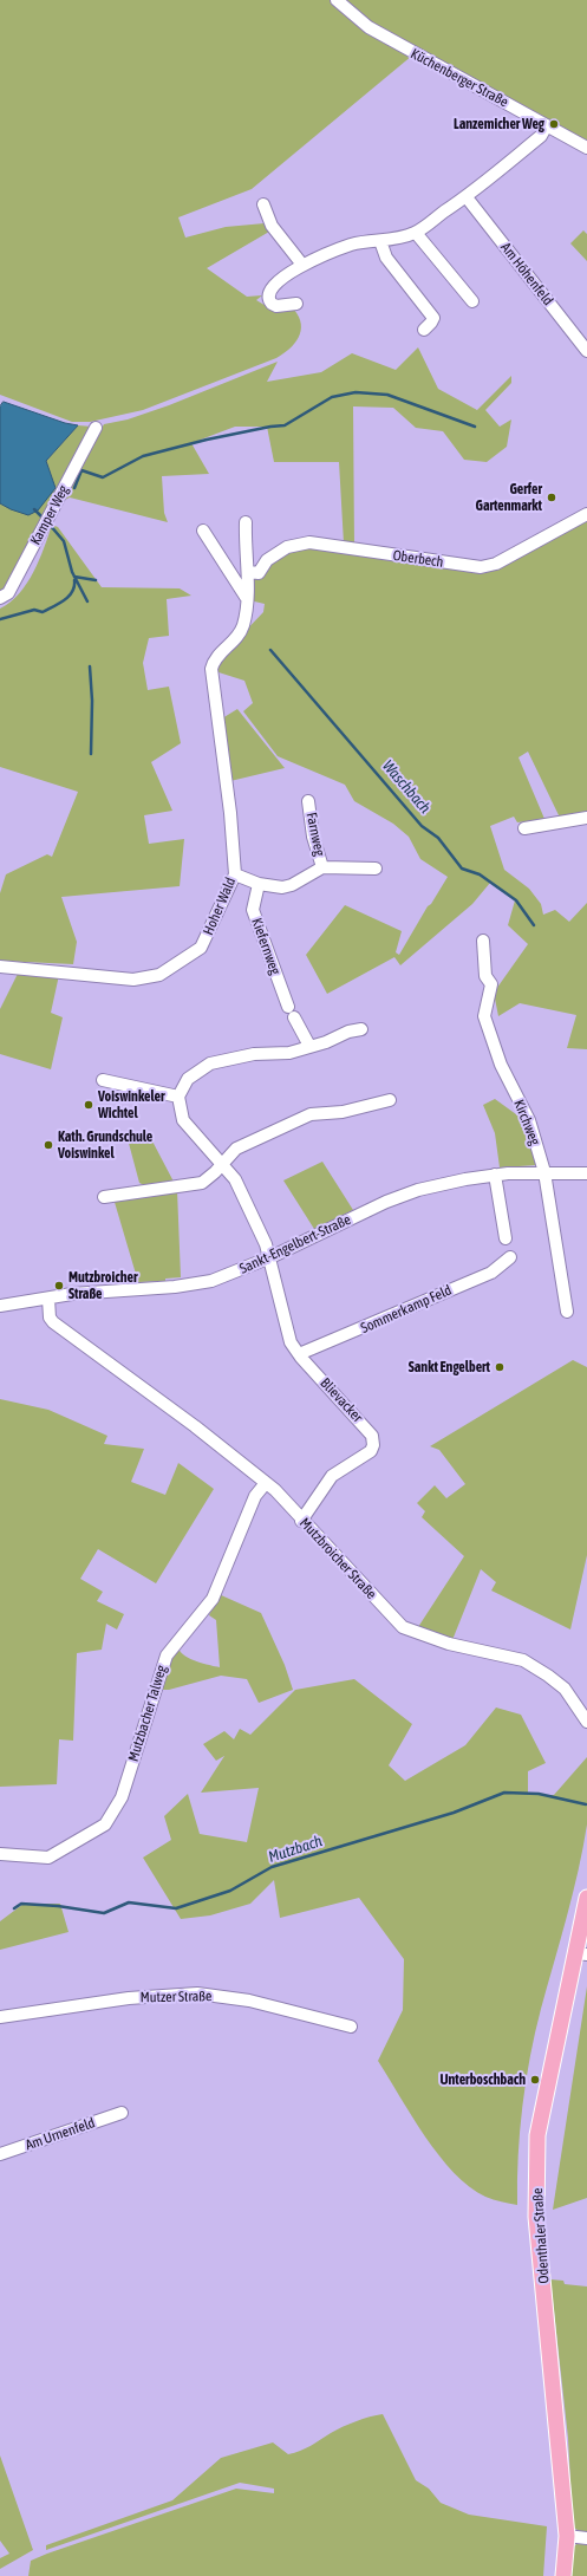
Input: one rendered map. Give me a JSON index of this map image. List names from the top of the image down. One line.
{"streets":{"main road":["Odenthaler Straße"],"street":["Küchenberger Straße","Am Höhenfeld","Kamper Weg","Oberbech","Farnweg","Hoher Wald","Kiefernweg","Kirchweg","Sankt-Engelbert-Straße","Sommerkamp Feld","Blievacker","Mutzbroicher Straße","Mutzbacher Talweg","Mutzer Straße","Am Urnenfeld"]},"crossings":[["Kirchweg","Sankt-Engelbert-Straße"],["Sankt-Engelbert-Straße","Blievacker"],["Sankt-Engelbert-Straße","Mutzbroicher Straße"],["Sommerkamp Feld","Blievacker"],["Blievacker","Mutzbroicher Straße"],["Mutzbroicher Straße","Mutzbacher Talweg"]],"water":["Waschbach","Mutzbach"],"places":["Lanzemicher Weg","Gerfer Gartenmarkt","Voiswinkeler Wichtel","Kath. Grundschule Voiswinkel","Mutzbroicher Straße","Sankt Engelbert","Unterboschbach"]}
